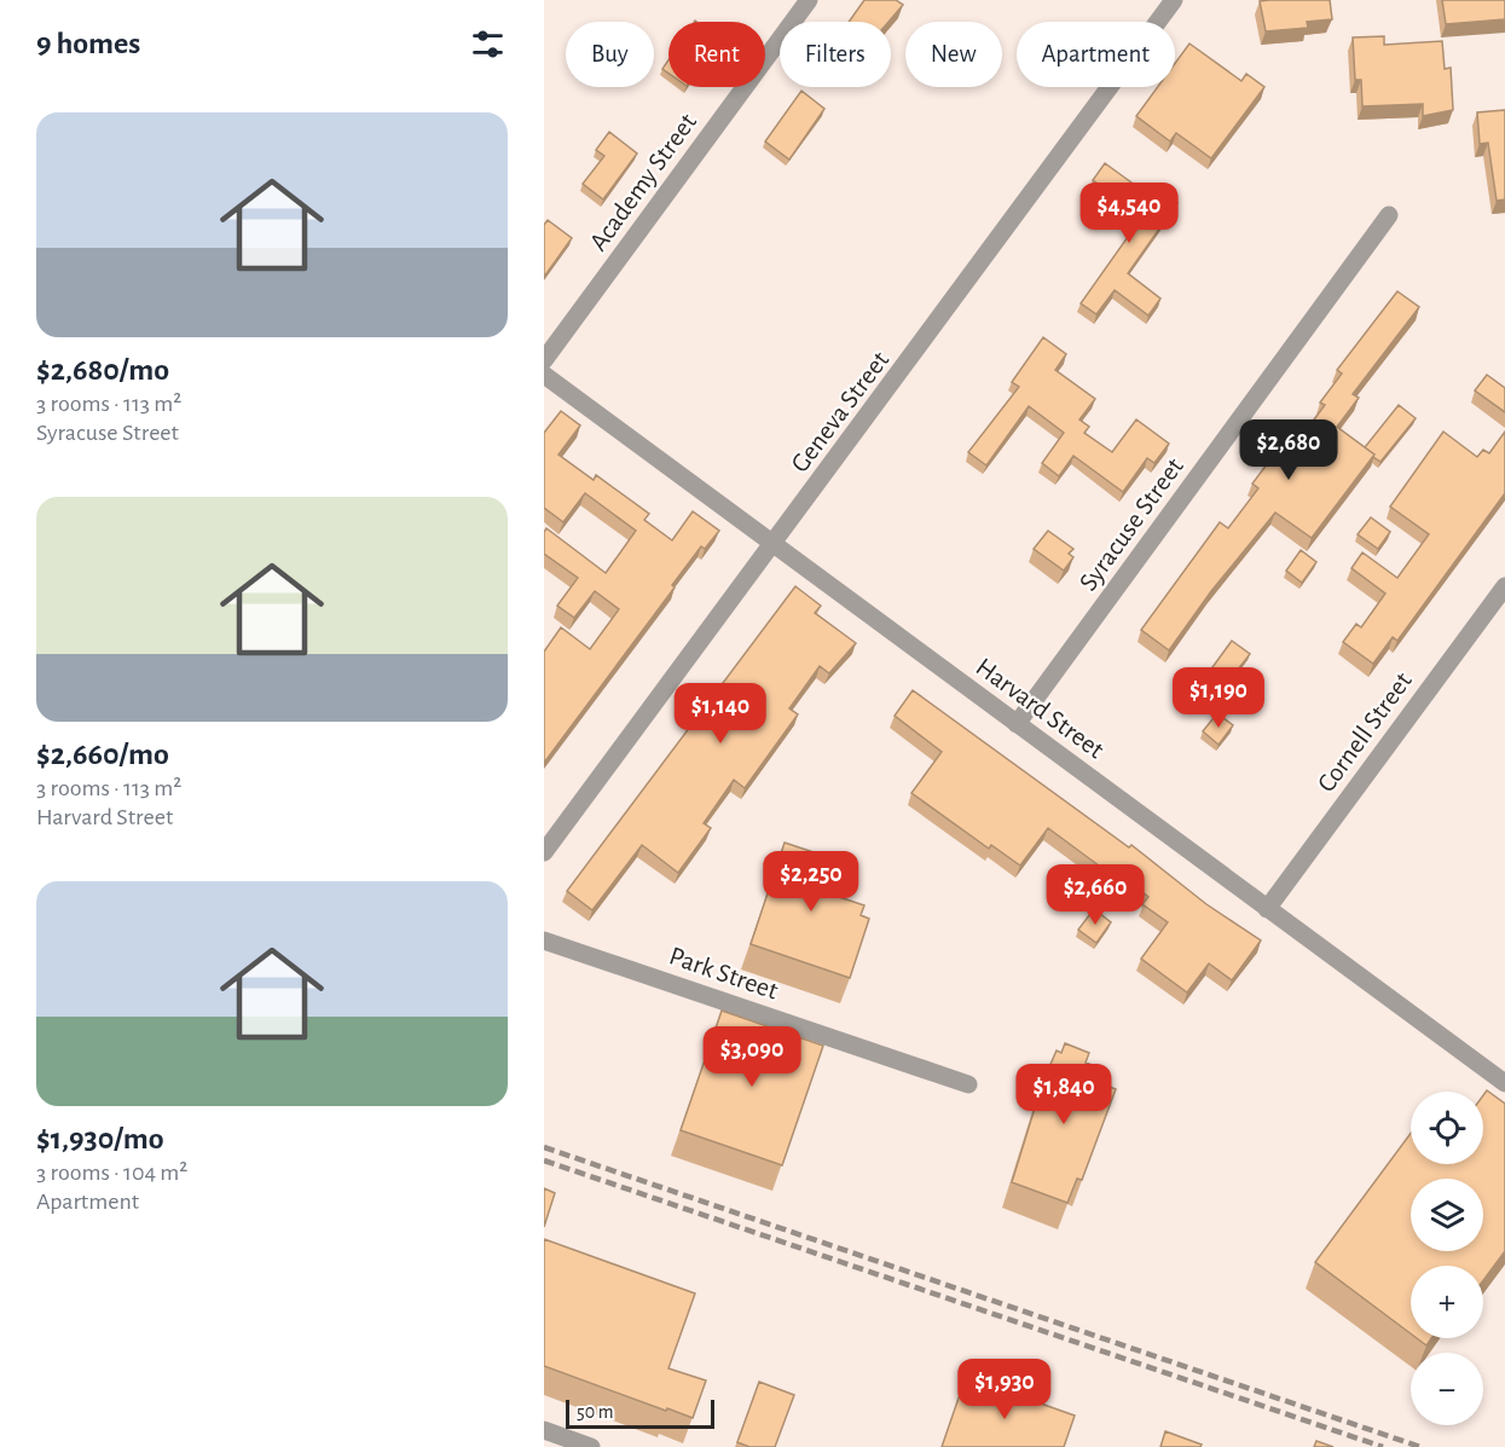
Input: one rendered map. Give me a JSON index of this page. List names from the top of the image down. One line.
{"streets":{"street":["Academy Street","Geneva Street","Syracuse Street","Harvard Street","Cornell Street","Park Street"]},"crossings":[["Geneva Street","Harvard Street"],["Syracuse Street","Harvard Street"],["Harvard Street","Cornell Street"]],"scale_bar":"50 m","page":{"heading":"9 homes","chip":["Buy","Rent","Filters","New","Apartment"],"list":[{"name":"$2,680/mo","note":"3 rooms · 113 m² · Syracuse Street"},{"name":"$2,660/mo","note":"3 rooms · 113 m² · Harvard Street"},{"name":"$1,930/mo","note":"3 rooms · 104 m² · Apartment"}],"price":["$4,540","$2,680","$1,190","$1,140","$2,250","$2,660","$3,090","$1,840","$1,930"],"map_buttons":["+","−"],"scale":"50 m"}}
